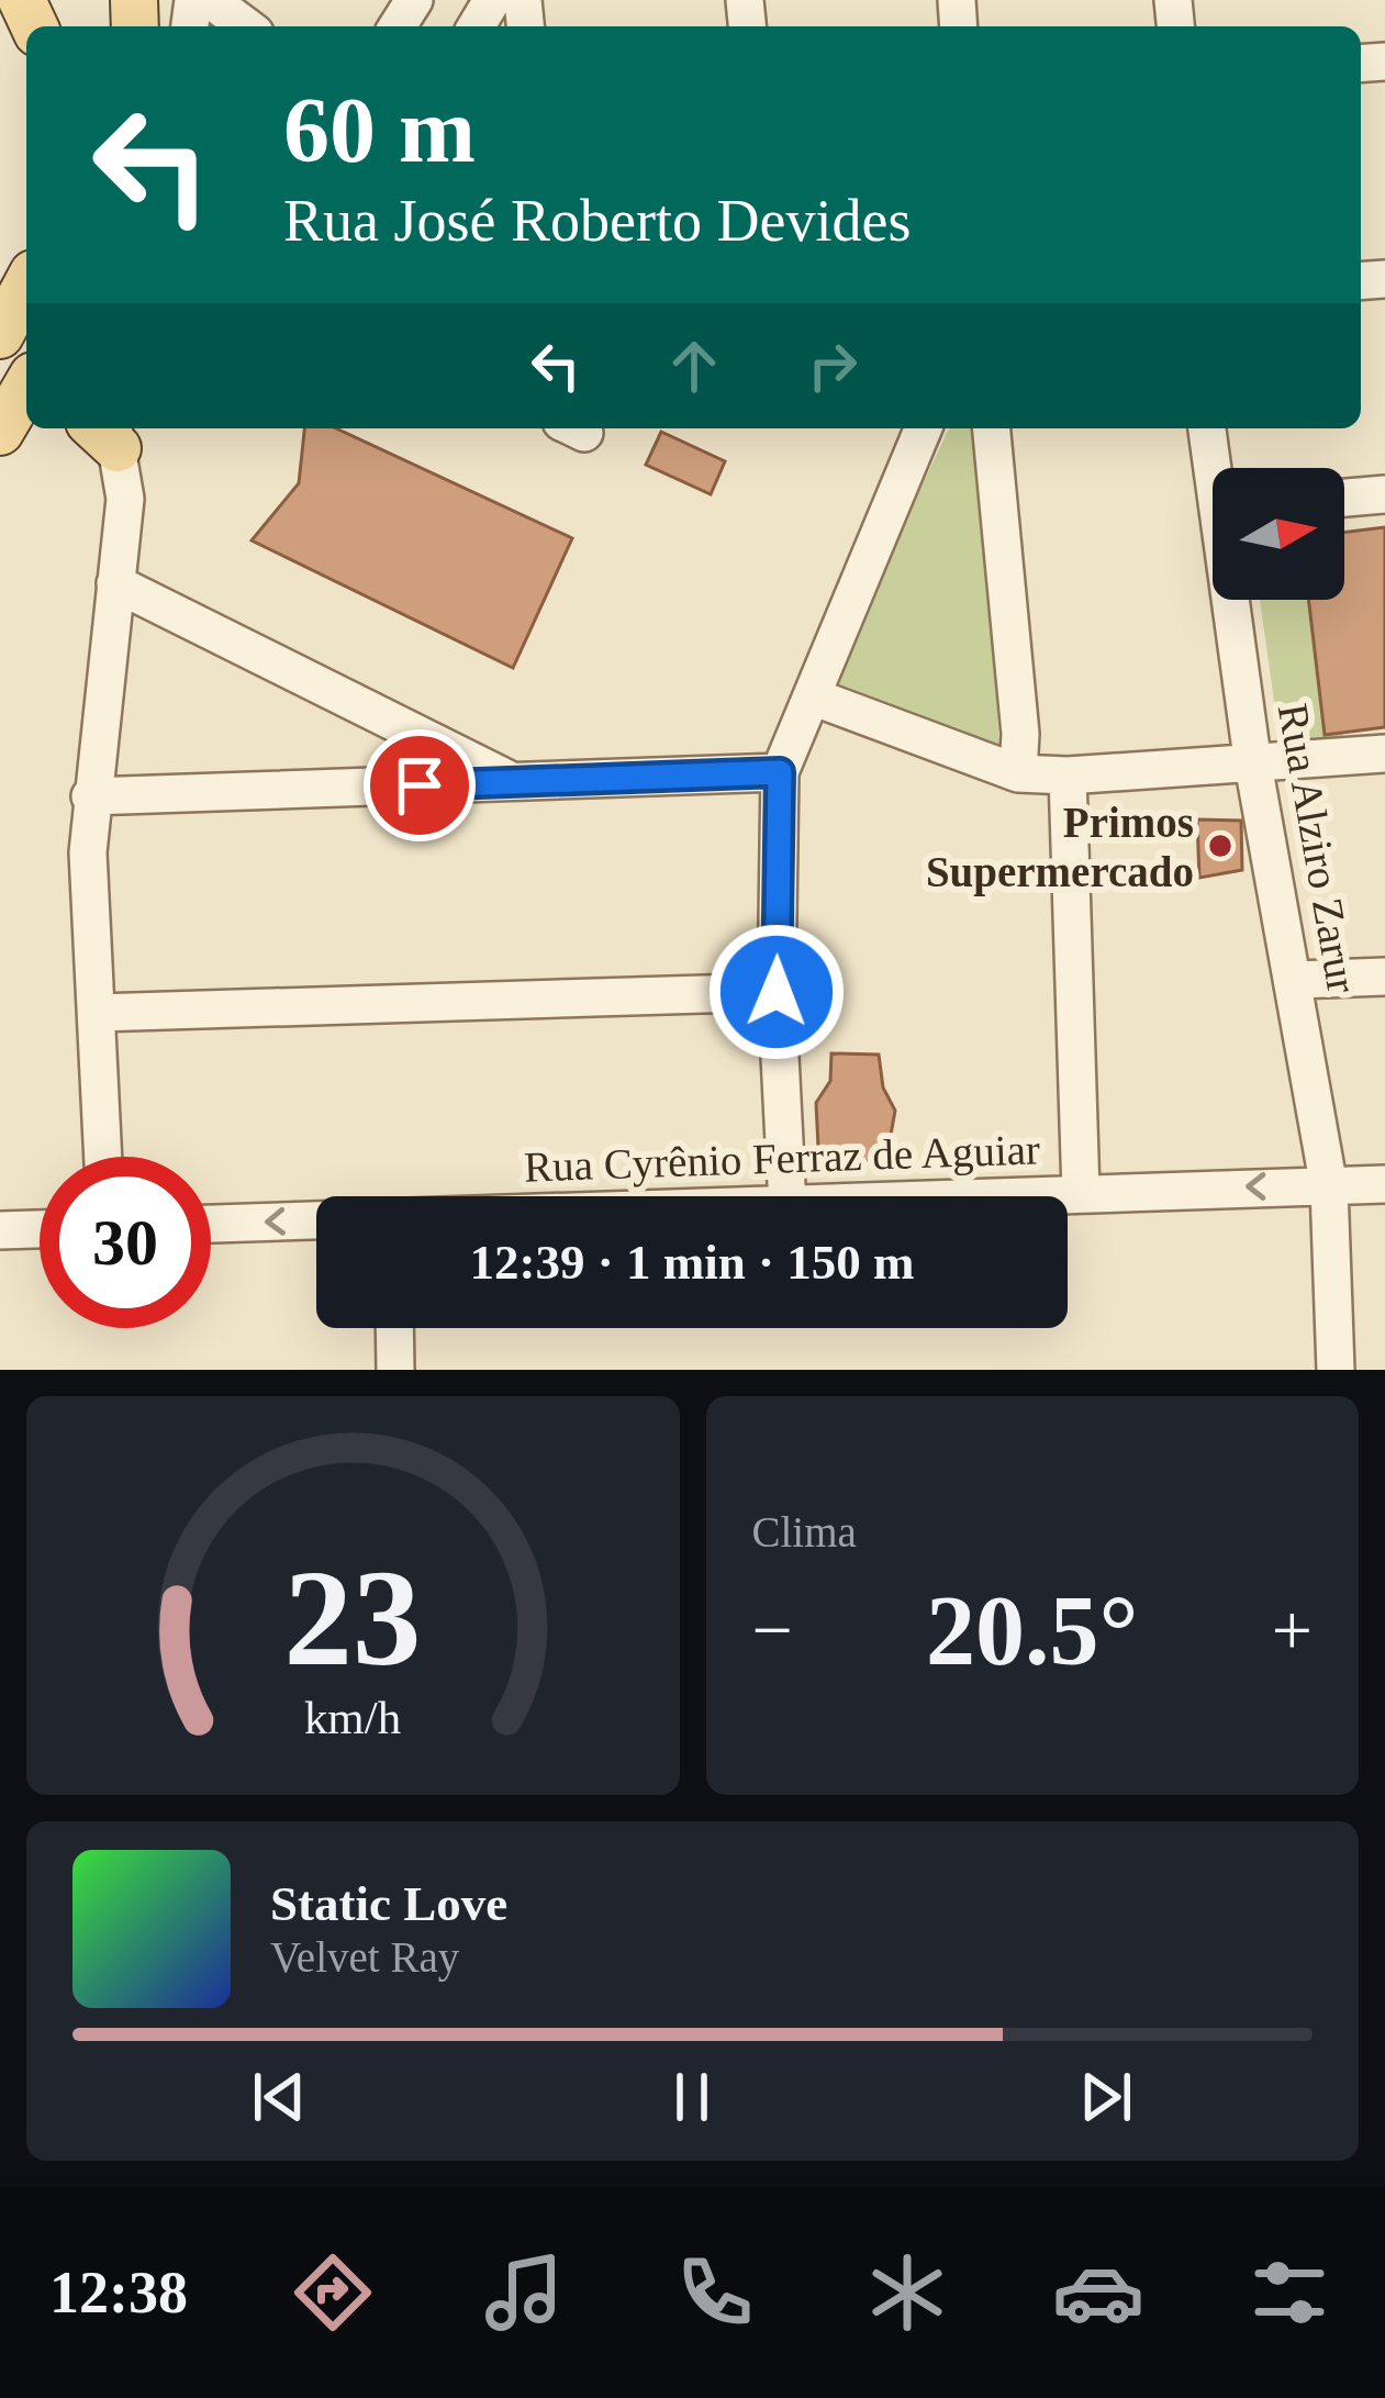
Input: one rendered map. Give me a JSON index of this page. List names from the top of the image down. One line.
{"streets":{"street":["Rua Alziro Zarur","Rua Cyrênio Ferraz de Aguiar"]},"crossings":[["Rua Alziro Zarur","Rua Cyrênio Ferraz de Aguiar"]],"places":["Primos Supermercado"],"north":"right","page":{"turn":["60 m","Rua José Roberto Devides"],"limit":"30","trip":"12:39 · 1 min · 150 m","tile":"Clima","heat":["−","20.5°","+"],"song":["Static Love","Velvet Ray"],"tabs":"12:38","gauge":["23","km/h"]}}
